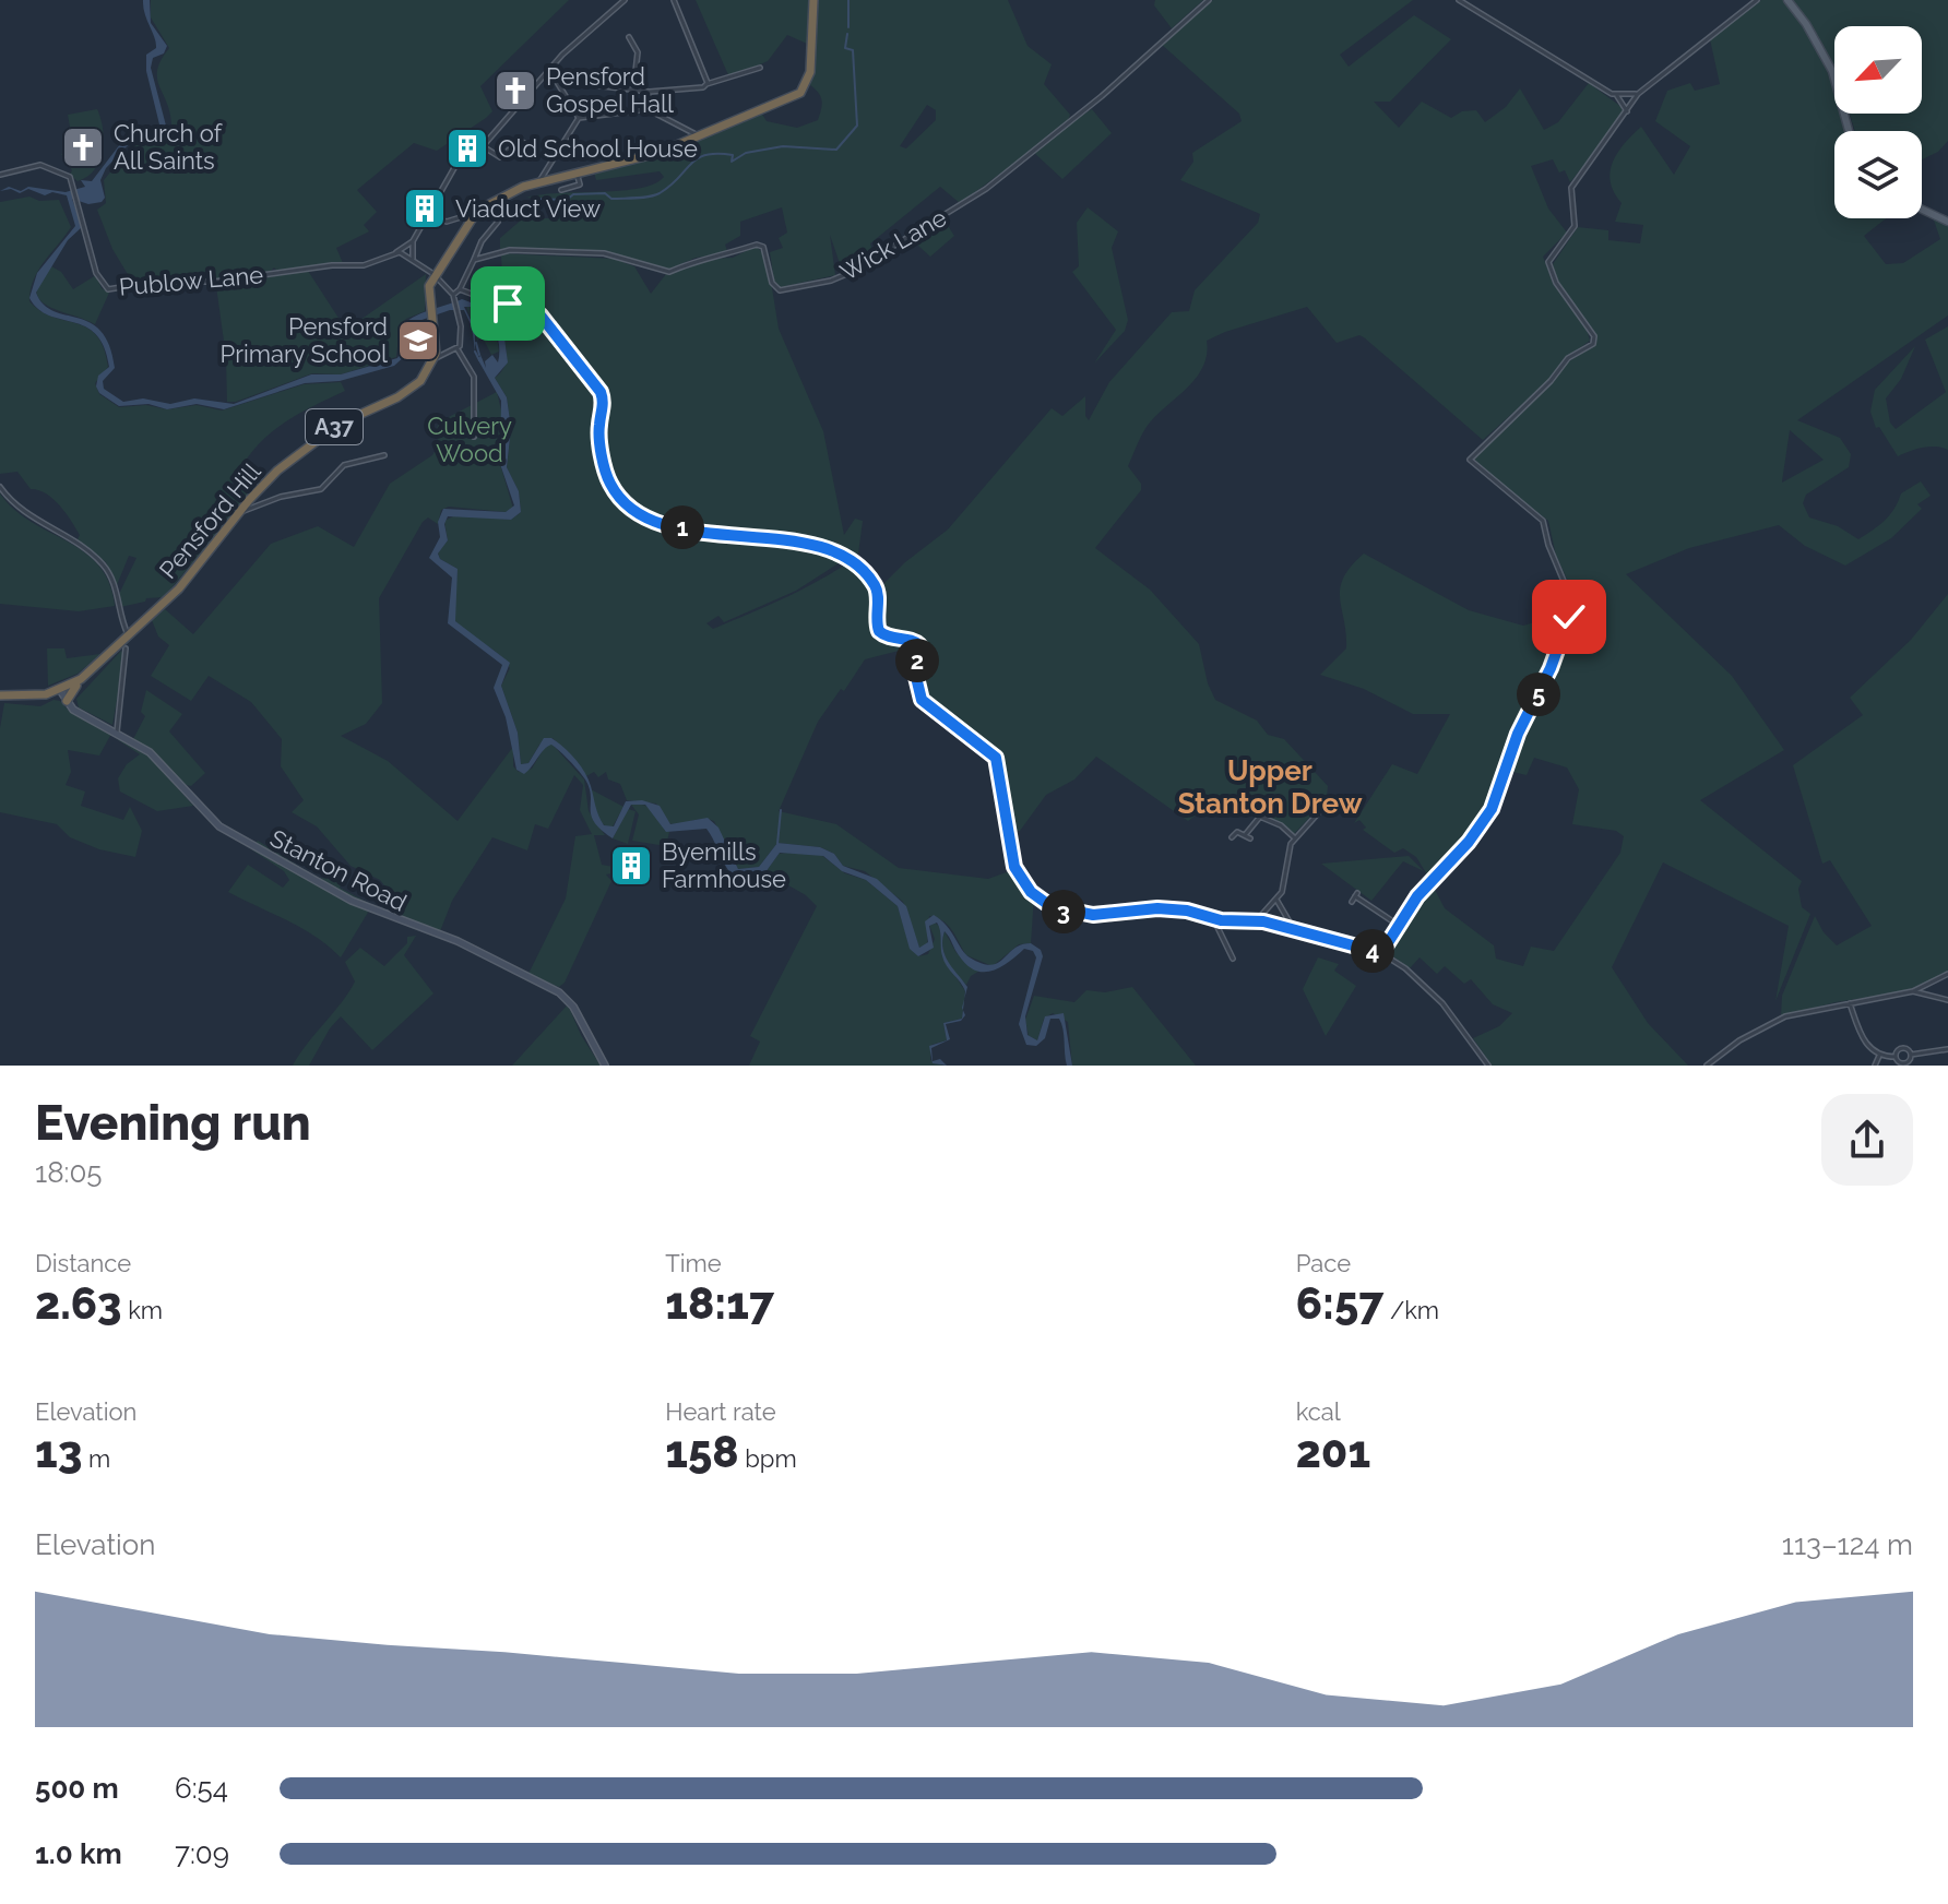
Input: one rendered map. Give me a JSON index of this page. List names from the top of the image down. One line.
{"streets":{"highway":["A37","Pensford Hill"],"main road":["Stanton Road"],"street":["Wick Lane","Publow Lane"]},"crossings":[["A37","Pensford Hill"],["A37","Stanton Road"],["Pensford Hill","Stanton Road"]],"districts":["Upper Stanton Drew"],"parks":["Culvery Wood"],"places":{"church":["Pensford Gospel Hall","Church of All Saints"],"building":["Old School House","Viaduct View","Byemills Farmhouse"],"school or university":["Pensford Primary School"]},"north":"bottom left","page":{"pins":["1","2","5","3","4"],"heading":["Evening run","18:05"],"stats":[["Distance","2.63 km"],["Time","18:17"],["Pace","6:57 /km"],["Elevation","13 m"],["Heart rate","158 bpm"],["kcal","201"]],"chart":["Elevation","113–124 m"],"list":[{"name":"500 m","note":"6:54"},{"name":"1.0 km","note":"7:09"}]}}
